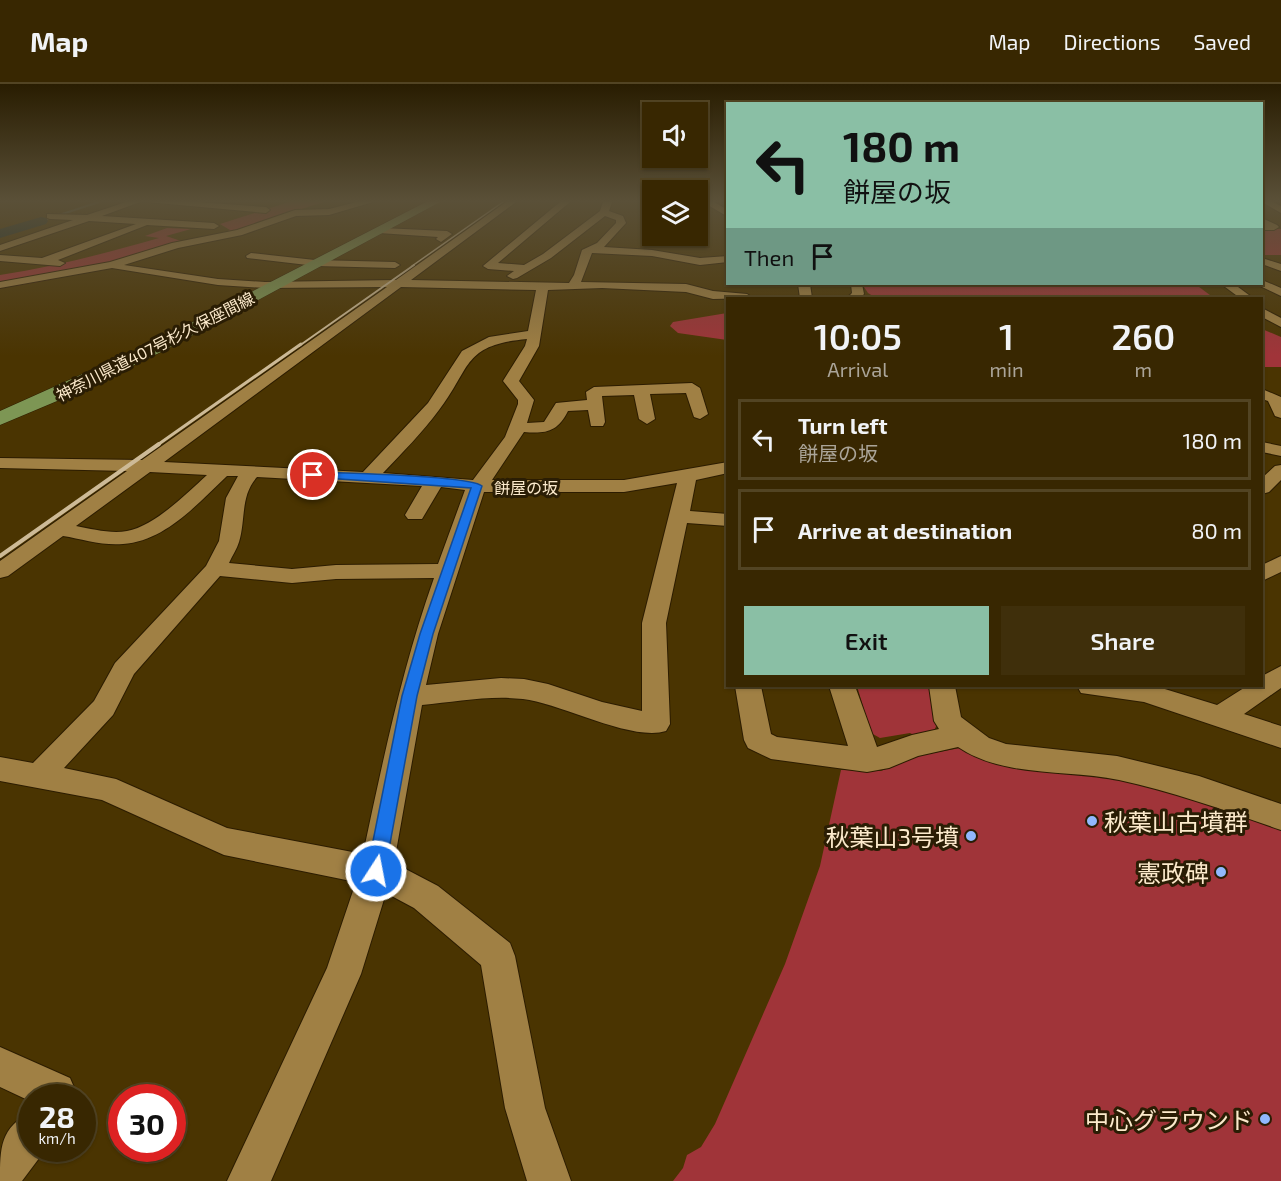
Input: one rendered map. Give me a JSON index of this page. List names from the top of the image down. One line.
{"streets":{"main road":["神奈川県道407号杉久保座間線"],"street":["餅屋の坂"]},"places":["秋葉山古墳群","秋葉山3号墳","憲政碑","中心グラウンド"],"page":{"header":"Map","nav":["Map","Directions","Saved"],"turn":["180 m","餅屋の坂"],"then":"Then","eta":["10:05","Arrival","1","min","260","m"],"list":[{"name":"Turn left","note":"餅屋の坂","value":"180 m"},{"name":"Arrive at destination","value":"80 m"}],"buttons":["Exit","Share"],"speed":"28 km/h","limit":"30"}}
